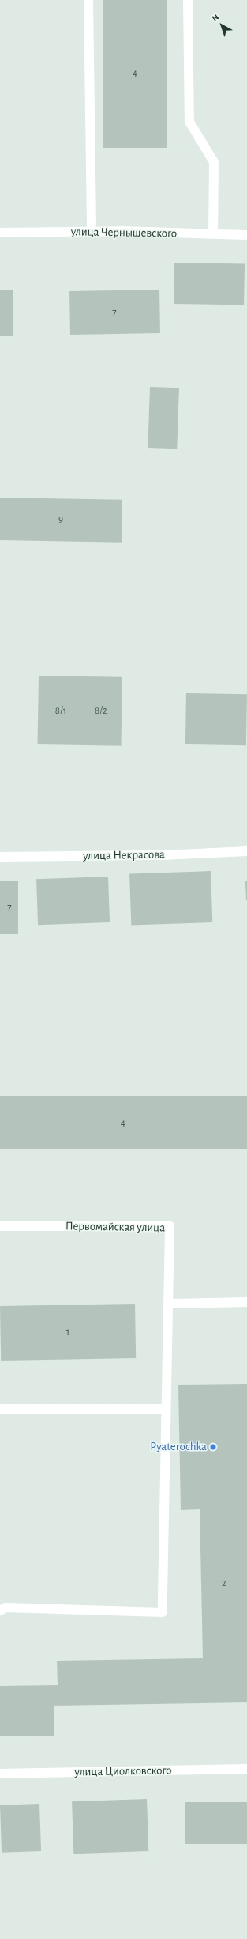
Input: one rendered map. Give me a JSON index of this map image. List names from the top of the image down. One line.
{"streets":{"street":["улица Чернышевского","улица Некрасова","Первомайская улица","улица Циолковского"]},"places":["Pyaterochka"],"house_numbers":["4","7","9","8/1","8/2","7","4","1","2"],"north":"top left"}
